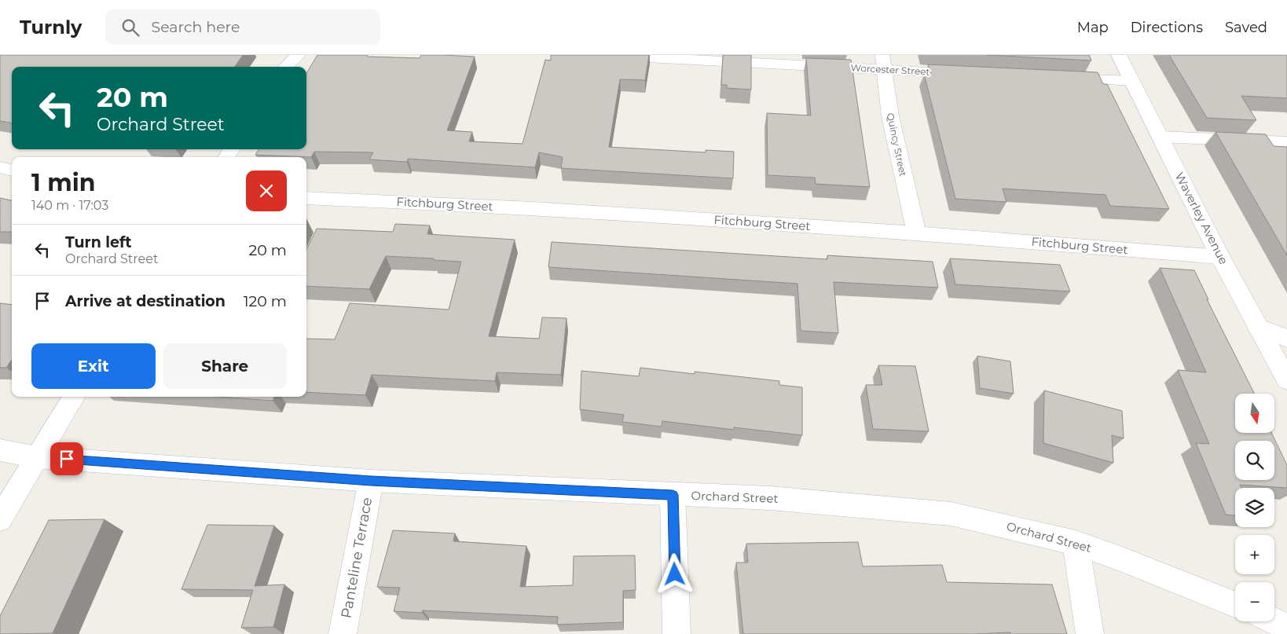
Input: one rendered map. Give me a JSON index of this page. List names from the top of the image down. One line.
{"streets":{"street":["Worcester Street","Quincy Street","Fitchburg Street","Waverley Avenue","Orchard Street","Panteline Terrace"]},"crossings":[["Worcester Street","Quincy Street"],["Quincy Street","Fitchburg Street"],["Fitchburg Street","Waverley Avenue"],["Orchard Street","Panteline Terrace"]],"north":"bottom","page":{"header":"Turnly","search":"Search here","nav":["Map","Directions","Saved"],"turn":["20 m","Orchard Street"],"heading":["1 min","140 m · 17:03"],"list":[{"name":"Turn left","note":"Orchard Street","value":"20 m"},{"name":"Arrive at destination","value":"120 m"}],"buttons":["Exit","Share"],"map_buttons":["+","−"]}}
